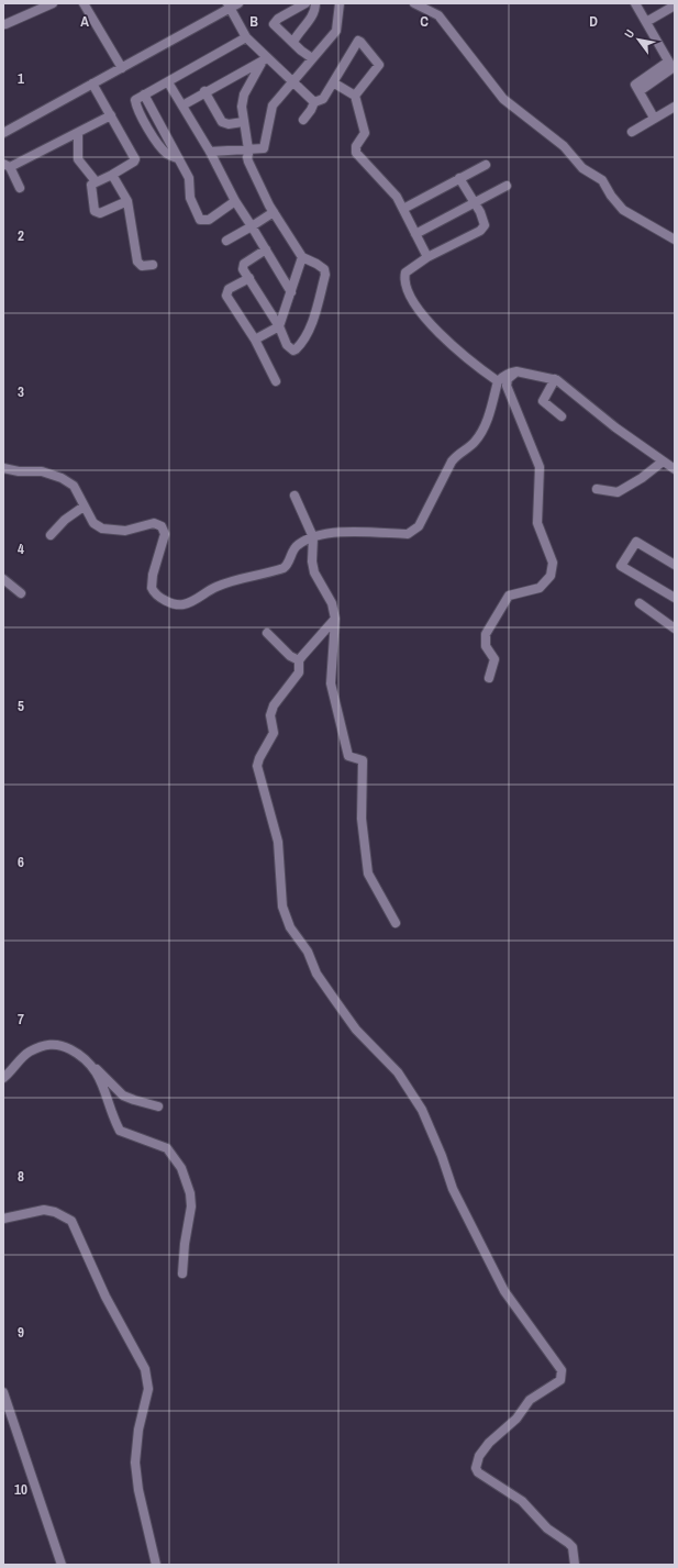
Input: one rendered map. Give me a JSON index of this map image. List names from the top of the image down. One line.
{"north":"top left","grid":{"columns":["A","B","C","D"],"rows":["1","2","3","4","5","6","7","8","9","10"]}}
